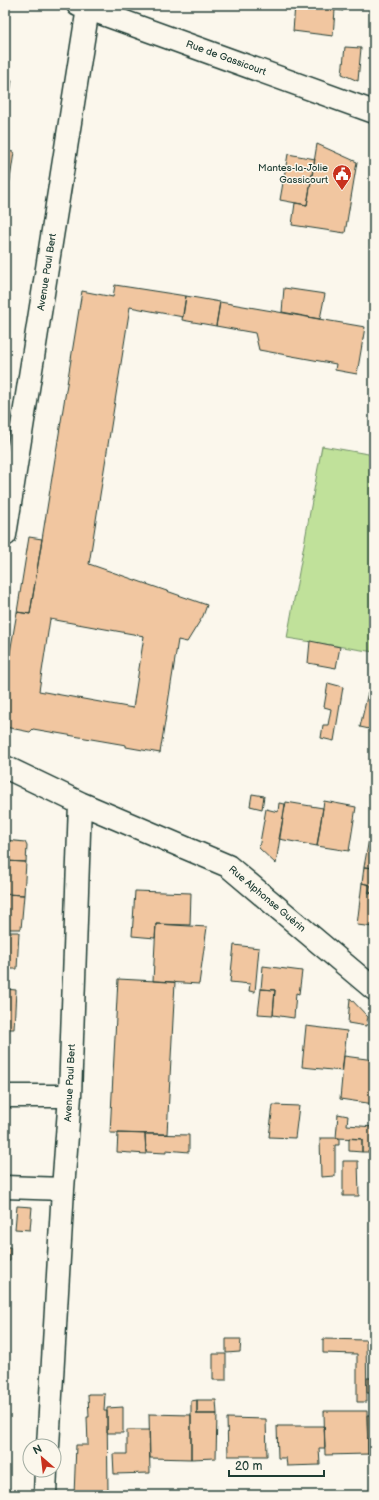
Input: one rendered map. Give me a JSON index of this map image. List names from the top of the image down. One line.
{"streets":{"street":["Rue de Gassicourt","Avenue Paul Bert","Rue Alphonse Guérin"]},"crossings":[["Rue de Gassicourt","Avenue Paul Bert"],["Avenue Paul Bert","Rue Alphonse Guérin"]],"places":{"public building":["Mantes-la-Jolie Gassicourt"]},"scale_bar":"20 m","north":"top left"}
